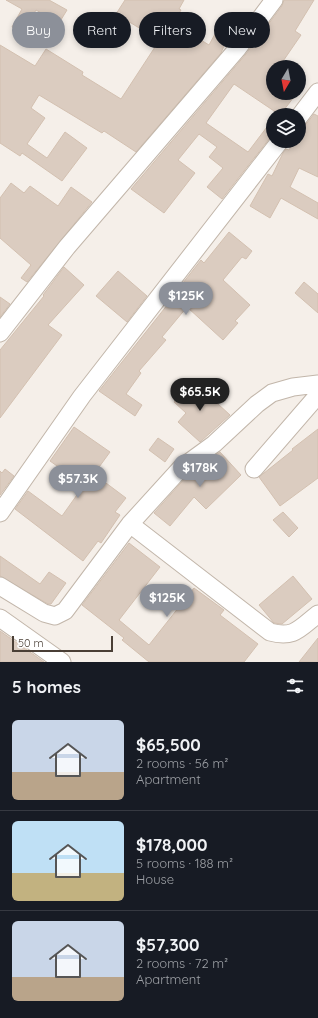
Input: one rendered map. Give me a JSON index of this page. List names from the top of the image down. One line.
{"scale_bar":"50 m","north":"bottom","page":{"chip":["Buy","Rent","Filters","New"],"price":["$125K","$65.5K","$178K","$57.3K","$125K"],"scale":"50 m","heading":"5 homes","list":[{"name":"$65,500","note":"2 rooms · 56 m² · Apartment"},{"name":"$178,000","note":"5 rooms · 188 m² · House"},{"name":"$57,300","note":"2 rooms · 72 m² · Apartment"}]}}
